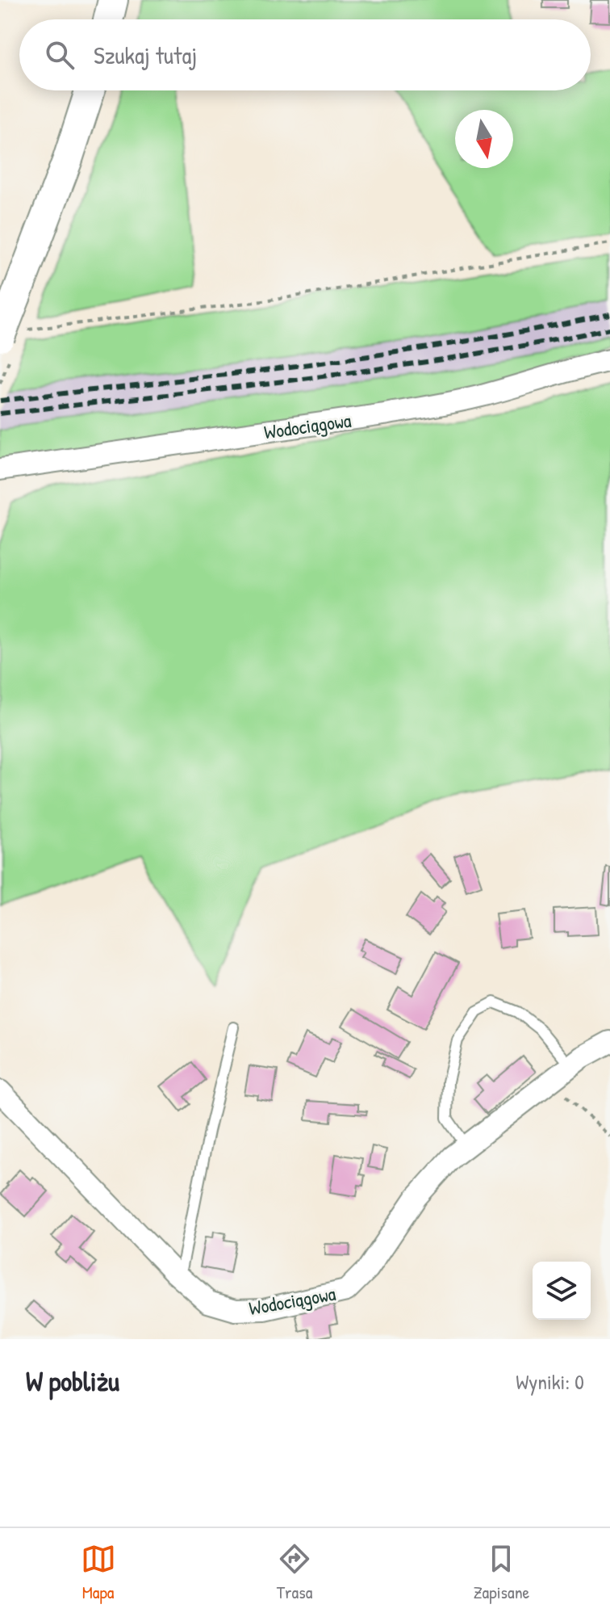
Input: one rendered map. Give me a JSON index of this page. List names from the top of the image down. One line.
{"streets":{"street":["Wodociągowa"]},"north":"bottom","page":{"search":"Szukaj tutaj","heading":["W pobliżu","Wyniki: 0"],"nav":["Mapa","Trasa","Zapisane"]}}
